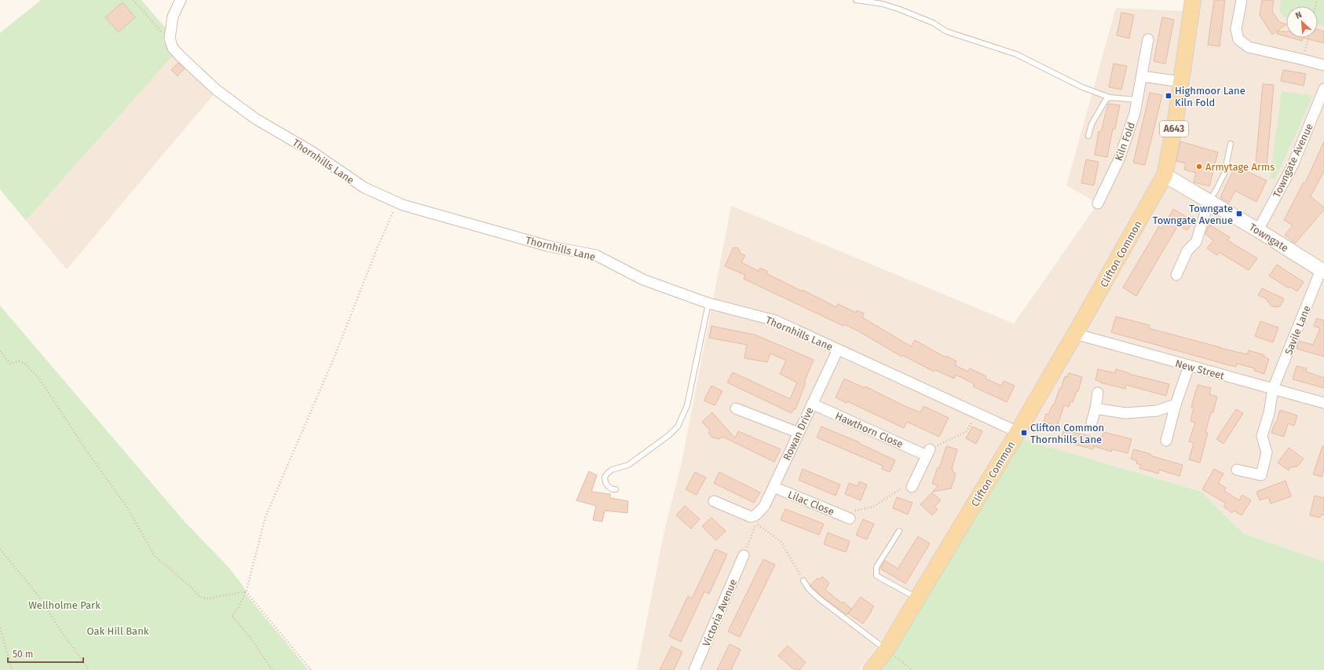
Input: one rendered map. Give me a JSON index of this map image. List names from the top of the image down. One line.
{"streets":{"main road":["A643","Clifton Common"],"street":["Kiln Fold","Towngate Avenue","Thornhills Lane","Towngate","Savile Lane","New Street","Hawthorn Close","Rowan Drive","Lilac Close","Victoria Avenue"]},"crossings":[["A643","Towngate"],["A643","Clifton Common"],["Towngate Avenue","Towngate"],["Thornhills Lane","Clifton Common"],["Thornhills Lane","Rowan Drive"],["Towngate","Clifton Common"],["Towngate","Savile Lane"],["Clifton Common","New Street"],["Savile Lane","New Street"],["Hawthorn Close","Rowan Drive"],["Rowan Drive","Lilac Close"]],"parks":["Wellholme Park","Oak Hill Bank"],"places":{"transit":["Highmoor Lane Kiln Fold","Towngate Towngate Avenue","Clifton Common Thornhills Lane"],"other":["Armytage Arms"]},"scale_bar":"50 m","north":"top left"}
